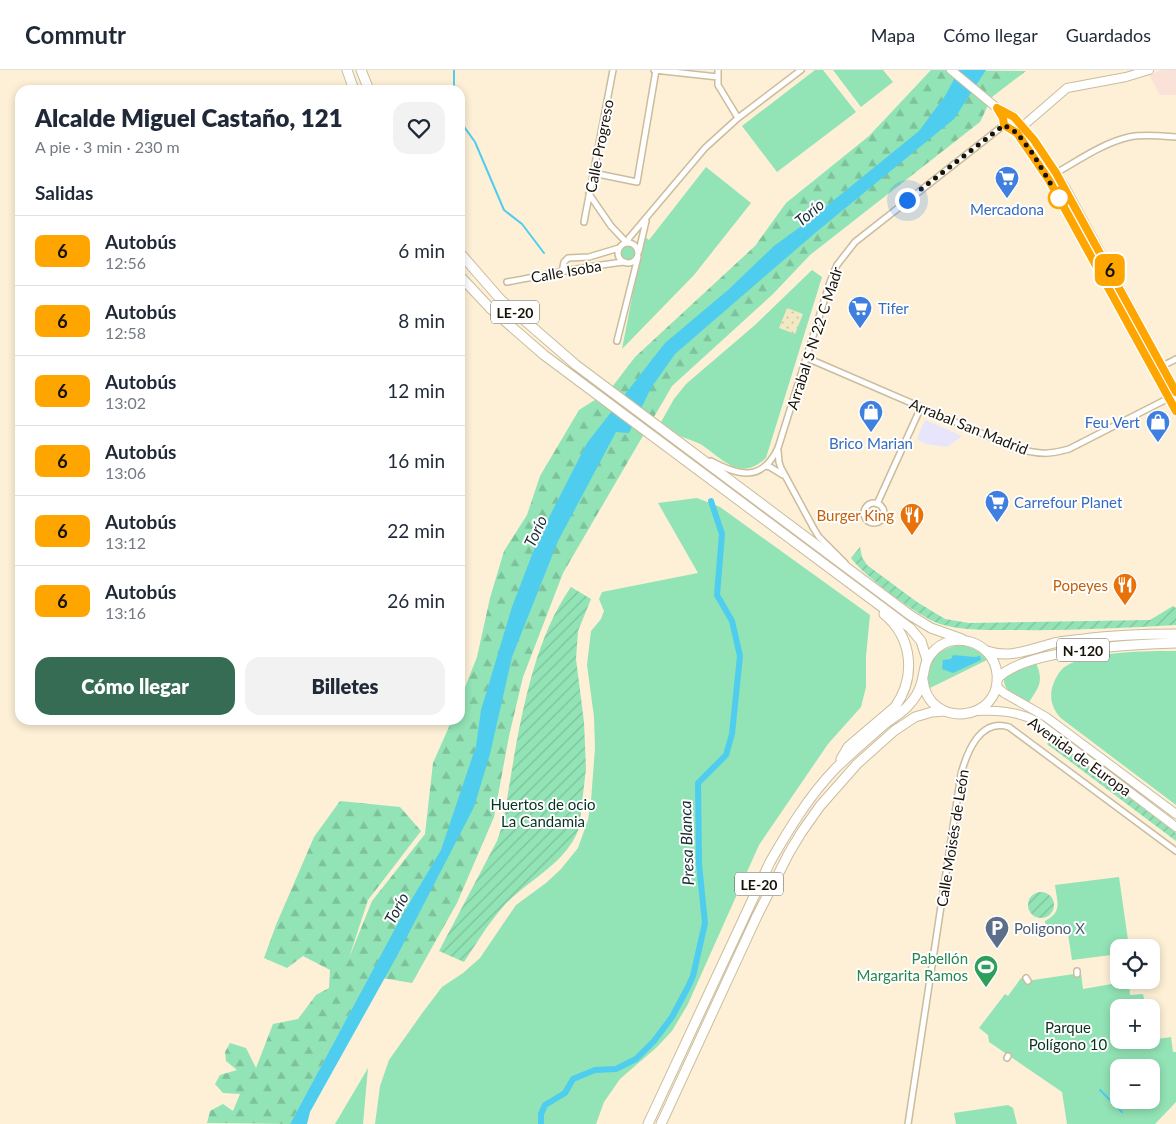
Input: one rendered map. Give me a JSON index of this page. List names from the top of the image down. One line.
{"streets":{"highway":["LE-20","N-120"],"main road":["Avenida de Europa"],"street":["Calle Progreso","Calle Isoba","Arrabal S N 22 C Madr","Arrabal San Madrid","Calle Moisés de León"]},"crossings":[["LE-20","Arrabal S N 22 C Madr"],["LE-20","N-120"],["LE-20","Avenida de Europa"],["Arrabal S N 22 C Madr","Arrabal San Madrid"],["N-120","Avenida de Europa"]],"water":["Torío","Presa Blanca"],"parks":["Huertos de ocio La Candamia","Parque Polígono 10"],"places":{"supermarket":["Mercadona","Tifer","Carrefour Planet"],"shop":["Brico Marian","Feu Vert"],"restaurant":["Burger King","Popeyes"],"parking":["Poligono X"],"sports":["Pabellón Margarita Ramos"]},"lines":["bus line 6"],"page":{"header":"Commutr","nav":["Mapa","Cómo llegar","Guardados"],"on_map":"6","heading":[["Alcalde Miguel Castaño, 121","A pie · 3 min · 230 m"],"Salidas"],"list":[{"mark":"6","name":"Autobús","note":"12:56","value":"6 min"},{"mark":"6","name":"Autobús","note":"12:58","value":"8 min"},{"mark":"6","name":"Autobús","note":"13:02","value":"12 min"},{"mark":"6","name":"Autobús","note":"13:06","value":"16 min"},{"mark":"6","name":"Autobús","note":"13:12","value":"22 min"},{"mark":"6","name":"Autobús","note":"13:16","value":"26 min"}],"buttons":["Cómo llegar","Billetes"],"map_buttons":["+","−"]}}
